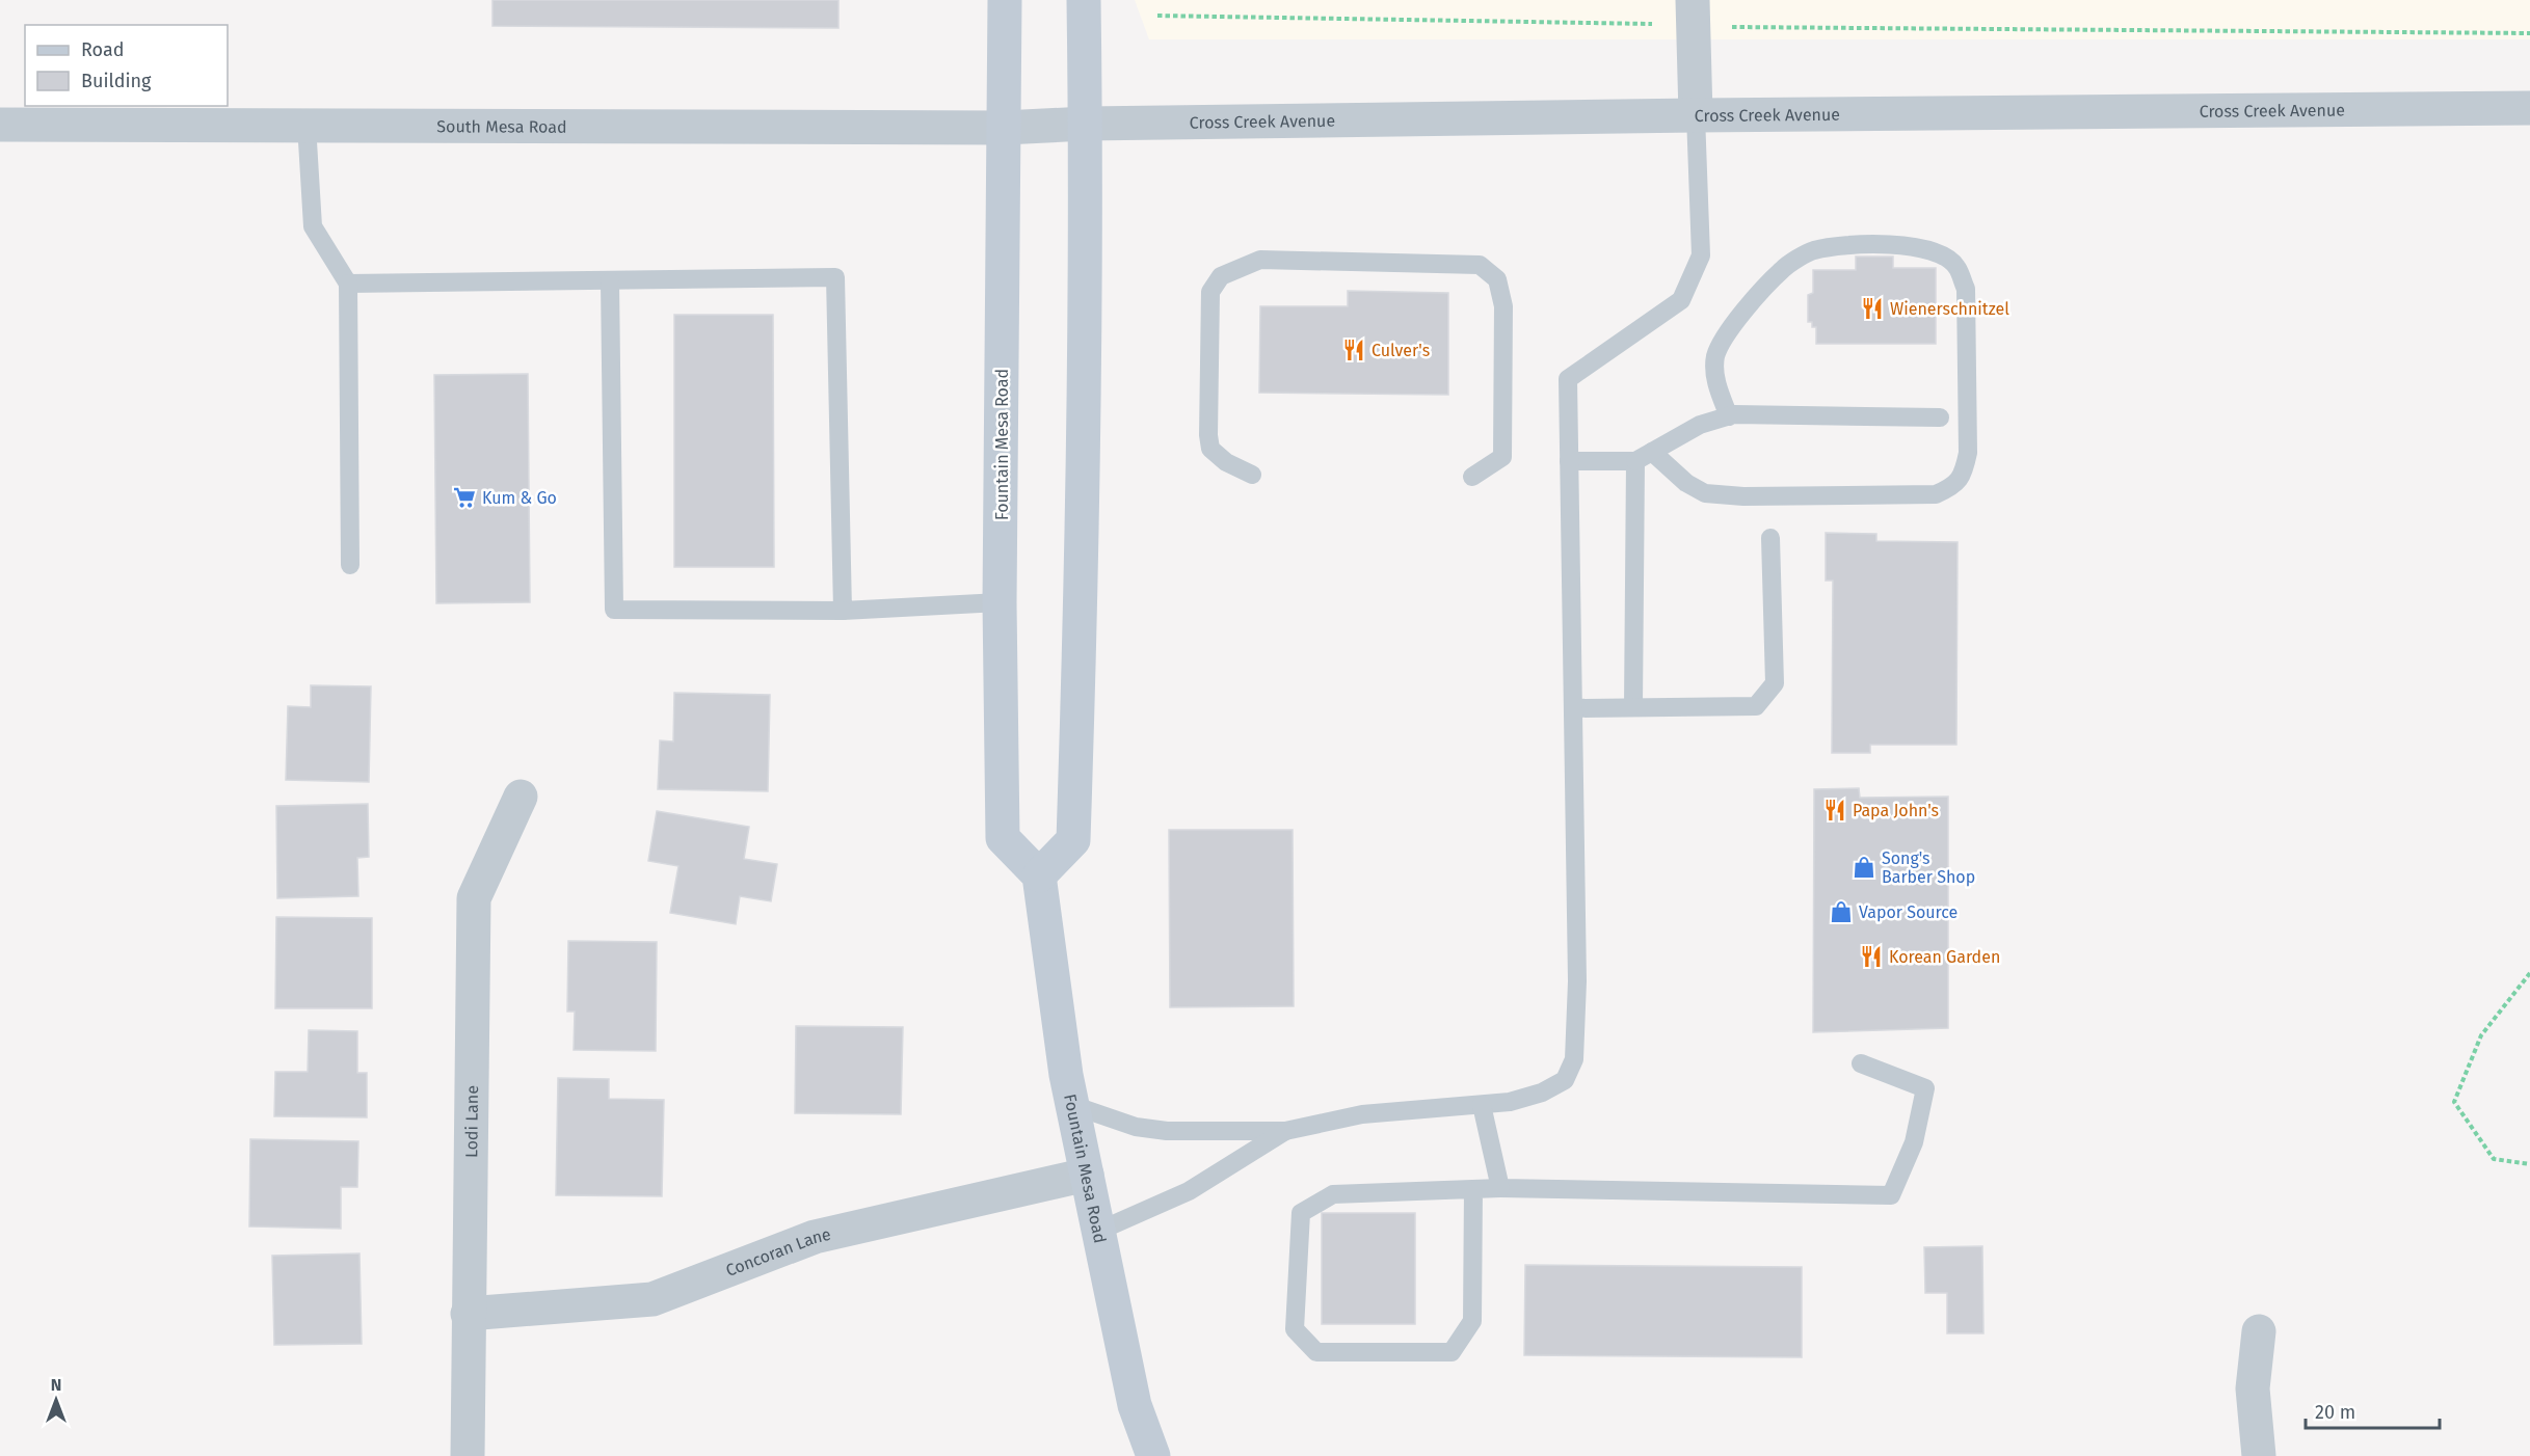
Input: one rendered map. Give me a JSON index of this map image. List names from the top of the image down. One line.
{"streets":{"main road":["Fountain Mesa Road"],"street":["Cross Creek Avenue","South Mesa Road","Lodi Lane","Concoran Lane"]},"crossings":[["Cross Creek Avenue","South Mesa Road"],["Cross Creek Avenue","Fountain Mesa Road"],["South Mesa Road","Fountain Mesa Road"],["Fountain Mesa Road","Concoran Lane"],["Lodi Lane","Concoran Lane"]],"places":{"restaurant":["Wienerschnitzel","Culver's","Papa John's","Korean Garden"],"supermarket":["Kum & Go"],"shop":["Song's Barber Shop","Vapor Source"]},"legend":["Road","Building"],"scale_bar":"20 m","north":"top"}
